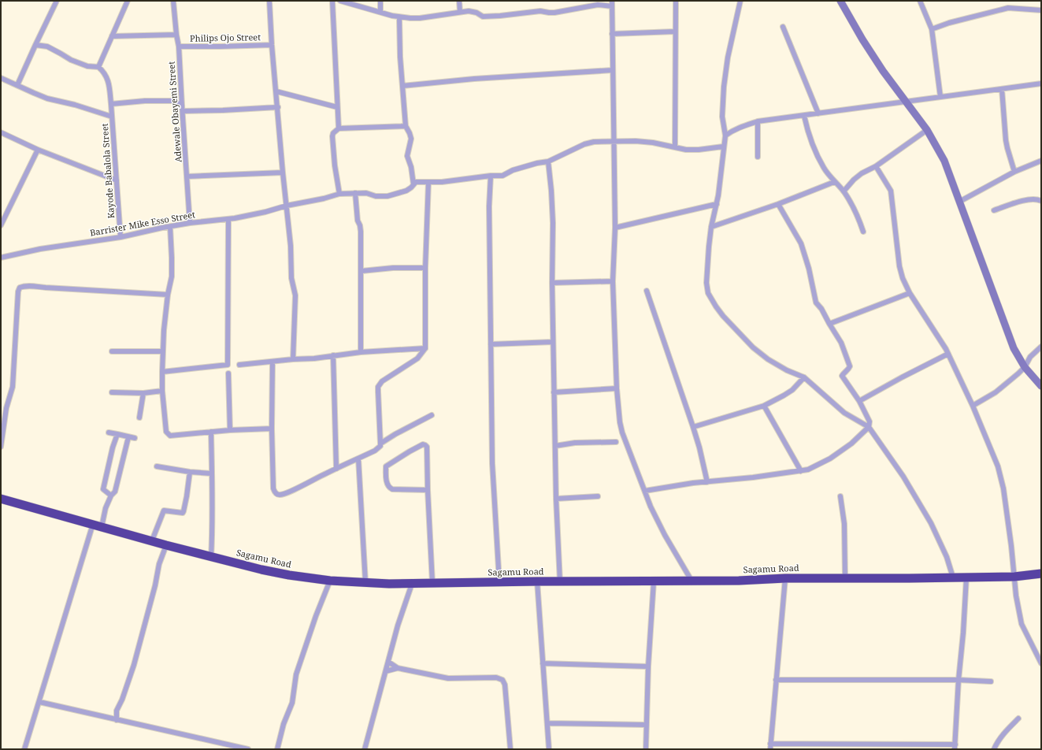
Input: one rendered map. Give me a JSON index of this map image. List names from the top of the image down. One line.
{"streets":{"highway":["Sagamu Road"],"street":["Philips Ojo Street","Adewale Obayemi Street","Kayode Babalola Street","Barrister Mike Esso Street"]},"crossings":[["Philips Ojo Street","Adewale Obayemi Street"],["Adewale Obayemi Street","Barrister Mike Esso Street"],["Kayode Babalola Street","Barrister Mike Esso Street"]]}
